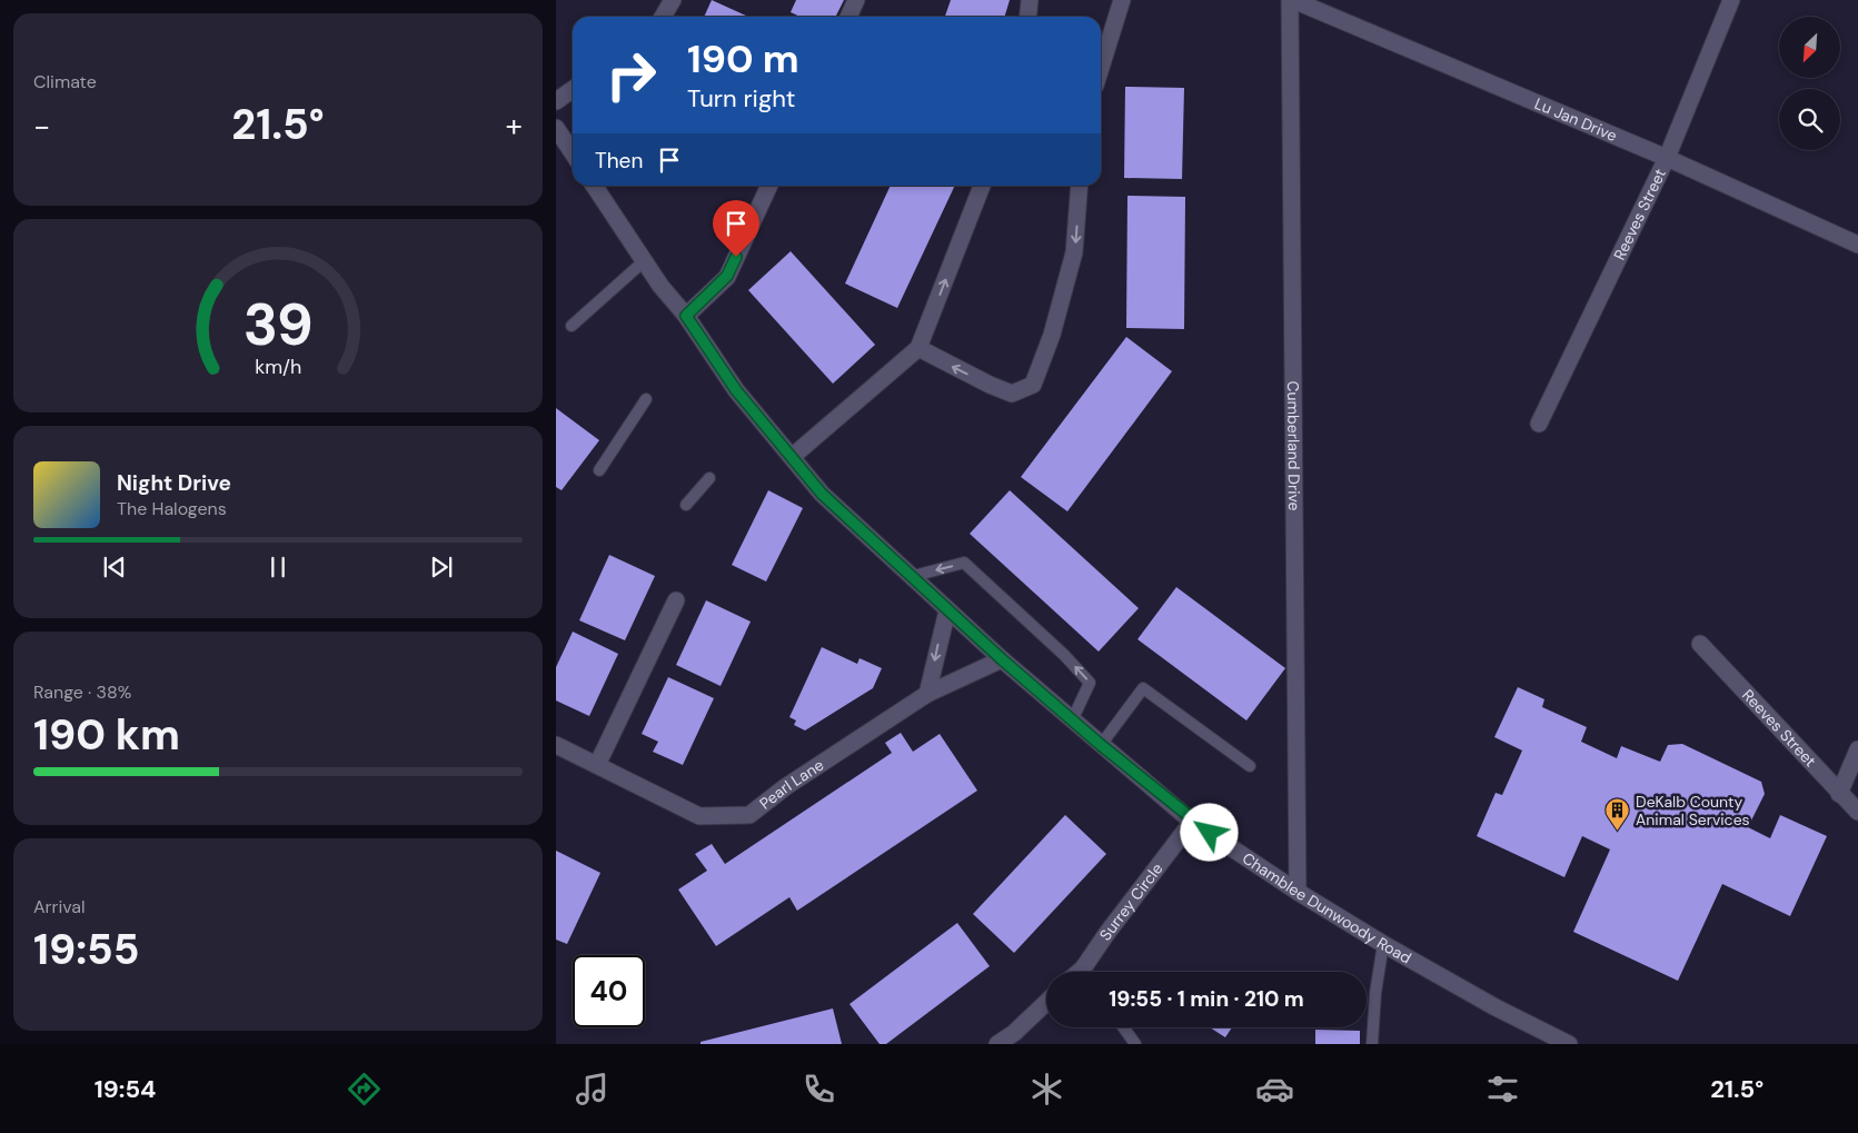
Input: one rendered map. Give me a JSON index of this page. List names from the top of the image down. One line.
{"streets":{"street":["Lu Jan Drive","Reeves Street","Cumberland Drive","Pearl Lane","Surrey Circle","Chamblee Dunwoody Road"]},"crossings":[["Lu Jan Drive","Reeves Street"],["Lu Jan Drive","Cumberland Drive"],["Cumberland Drive","Chamblee Dunwoody Road"],["Pearl Lane","Chamblee Dunwoody Road"],["Surrey Circle","Chamblee Dunwoody Road"]],"places":{"building":["DeKalb County Animal Services"]},"north":"bottom left","page":{"tile":["Climate",["Range · 38%","190 km"],["Arrival","19:55"]],"turn":["190 m","Turn right"],"heat":["−","21.5°","+"],"then":"Then","song":["Night Drive","The Halogens"],"limit":"40","trip":"19:55 · 1 min · 210 m","tabs":["19:54","21.5°"],"gauge":["39","km/h"]}}
